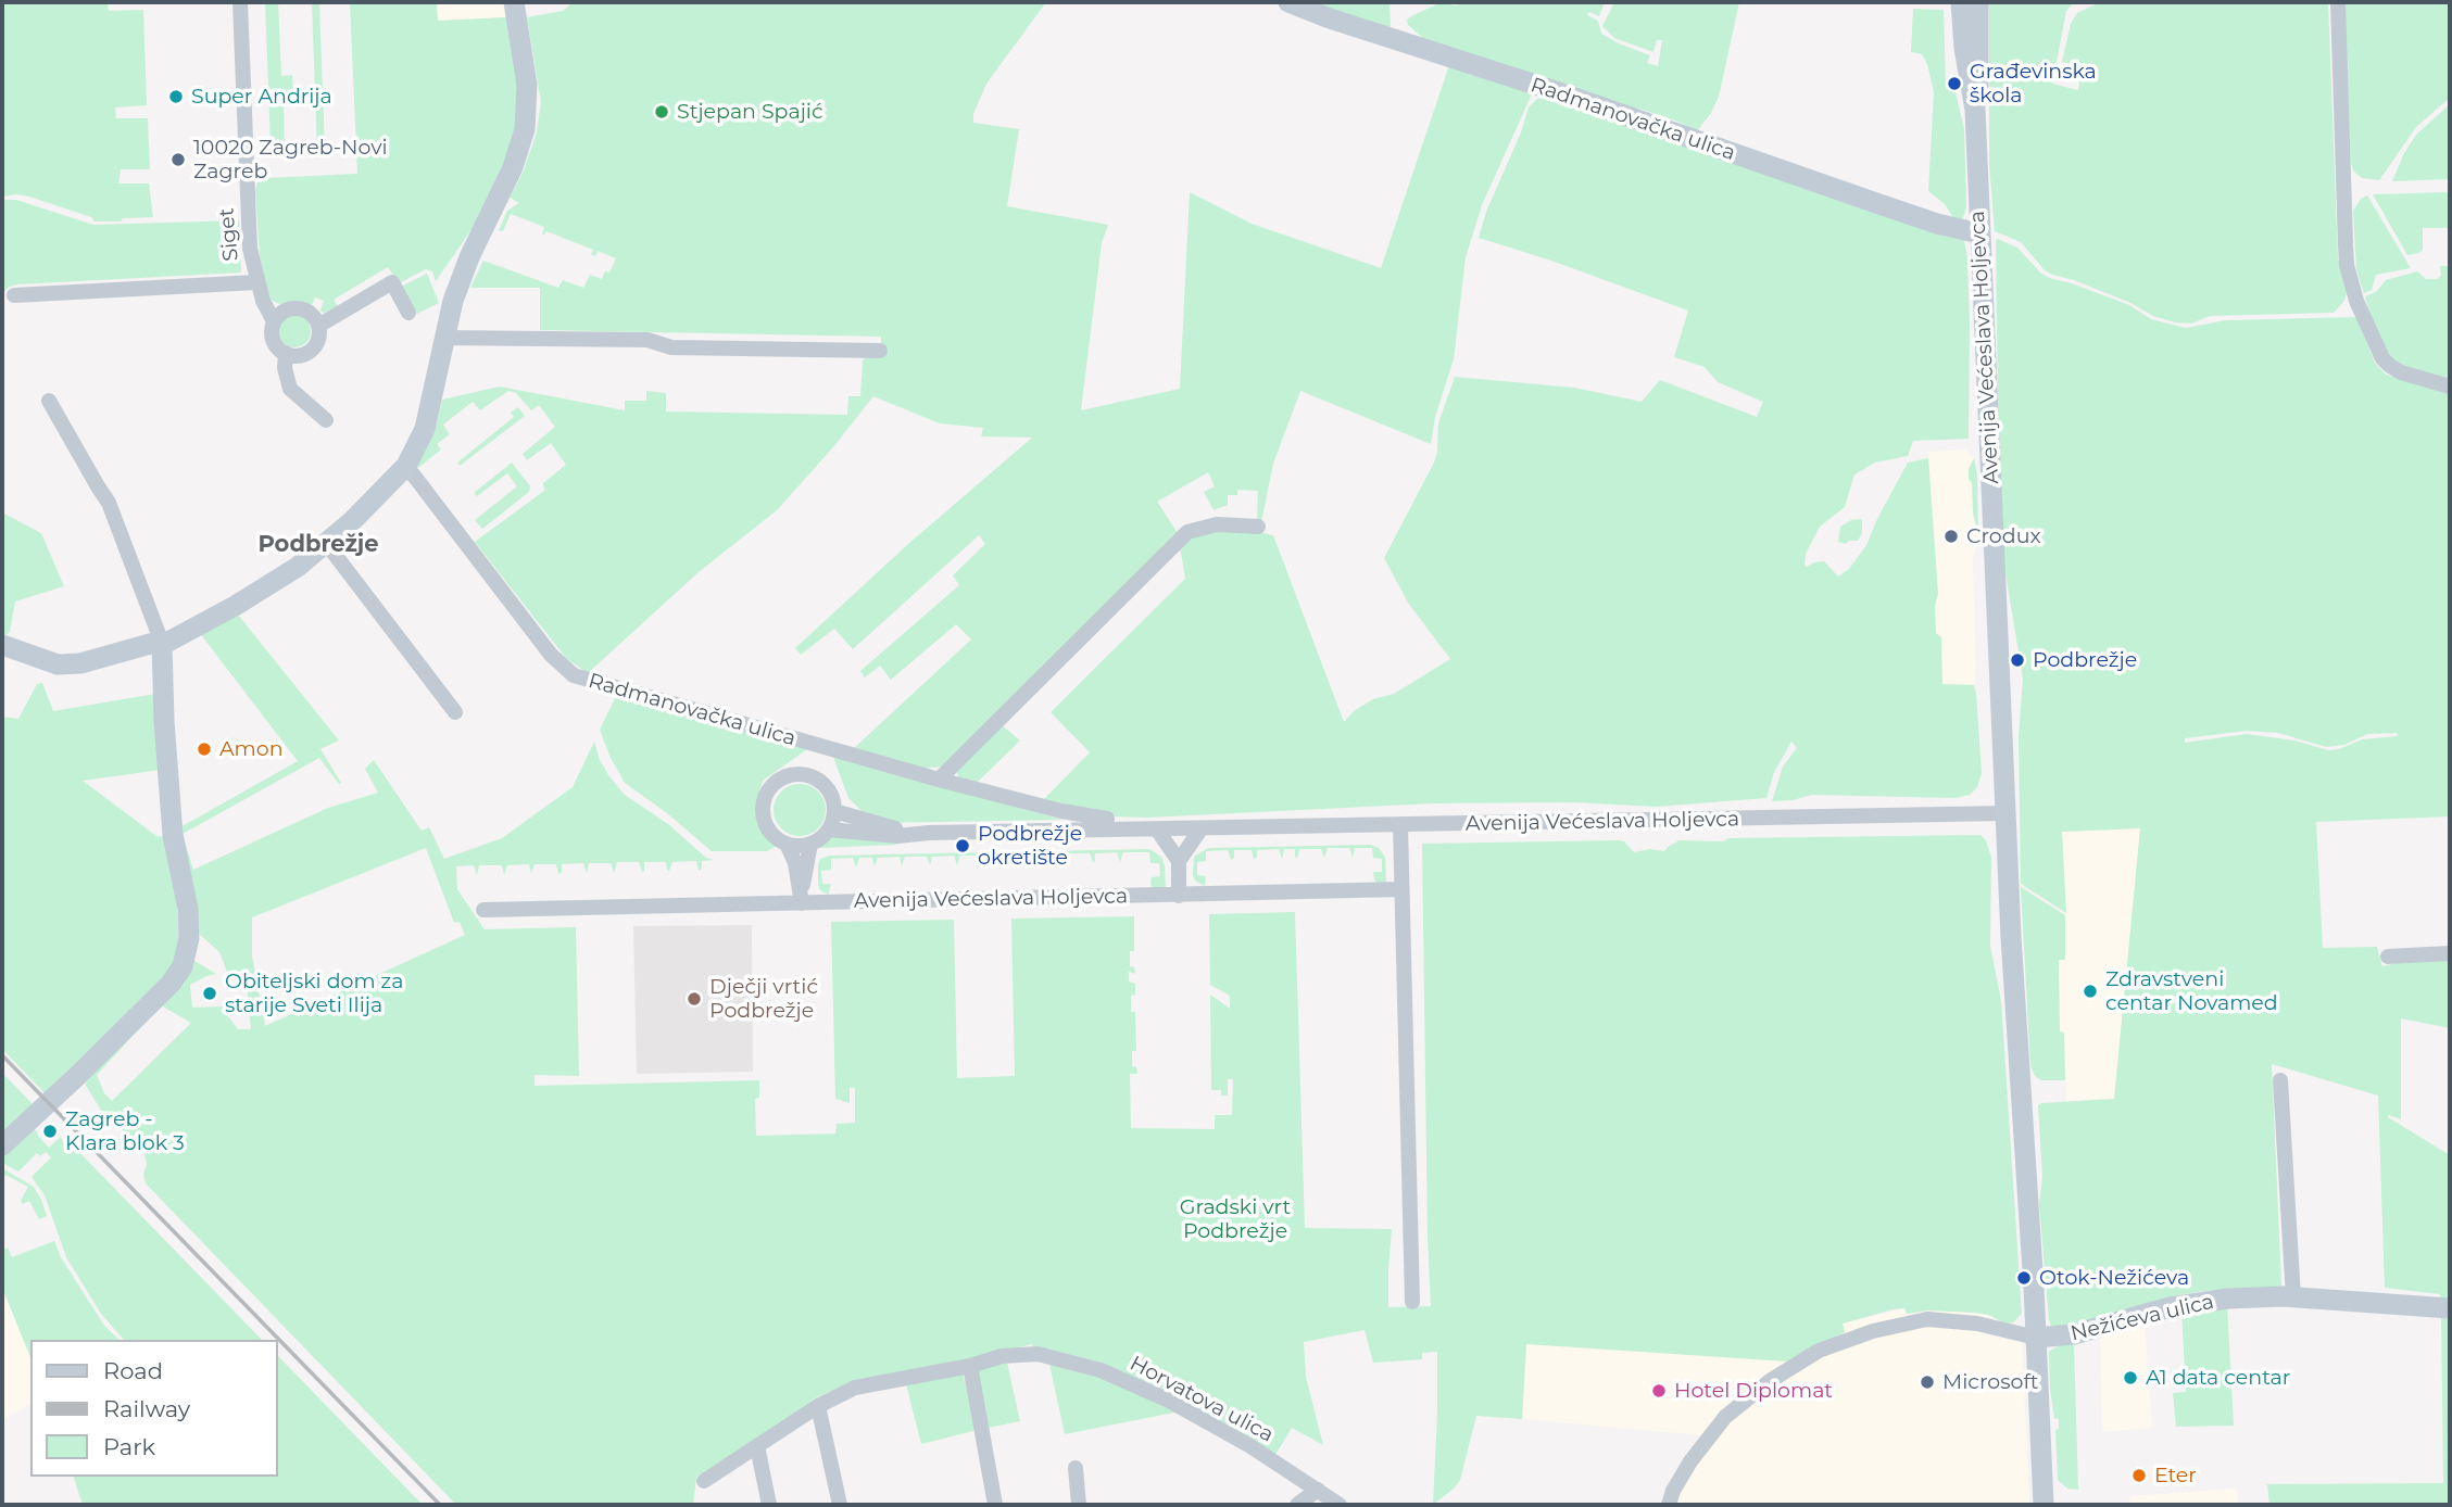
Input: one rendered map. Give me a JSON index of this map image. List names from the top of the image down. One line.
{"streets":{"street":["Radmanovačka ulica","Siget","Avenija Većeslava Holjevca","Nežićeva ulica","Horvatova ulica"]},"crossings":[["Radmanovačka ulica","Avenija Većeslava Holjevca"],["Avenija Većeslava Holjevca","Nežićeva ulica"]],"districts":["Podbrežje"],"parks":["Gradski vrt Podbrežje"],"places":["Građevinska škola","Super Andrija","Stjepan Spajić","10020 Zagreb-Novi Zagreb","Crodux","Podbrežje","Amon","Podbrežje okretište","Zdravstveni centar Novamed","Obiteljski dom za starije Sveti Ilija","Dječji vrtić Podbrežje","Zagreb - Klara blok 3","Otok-Nežićeva","A1 data centar","Microsoft","Hotel Diplomat","Eter"],"legend":["Road","Railway","Park"]}
